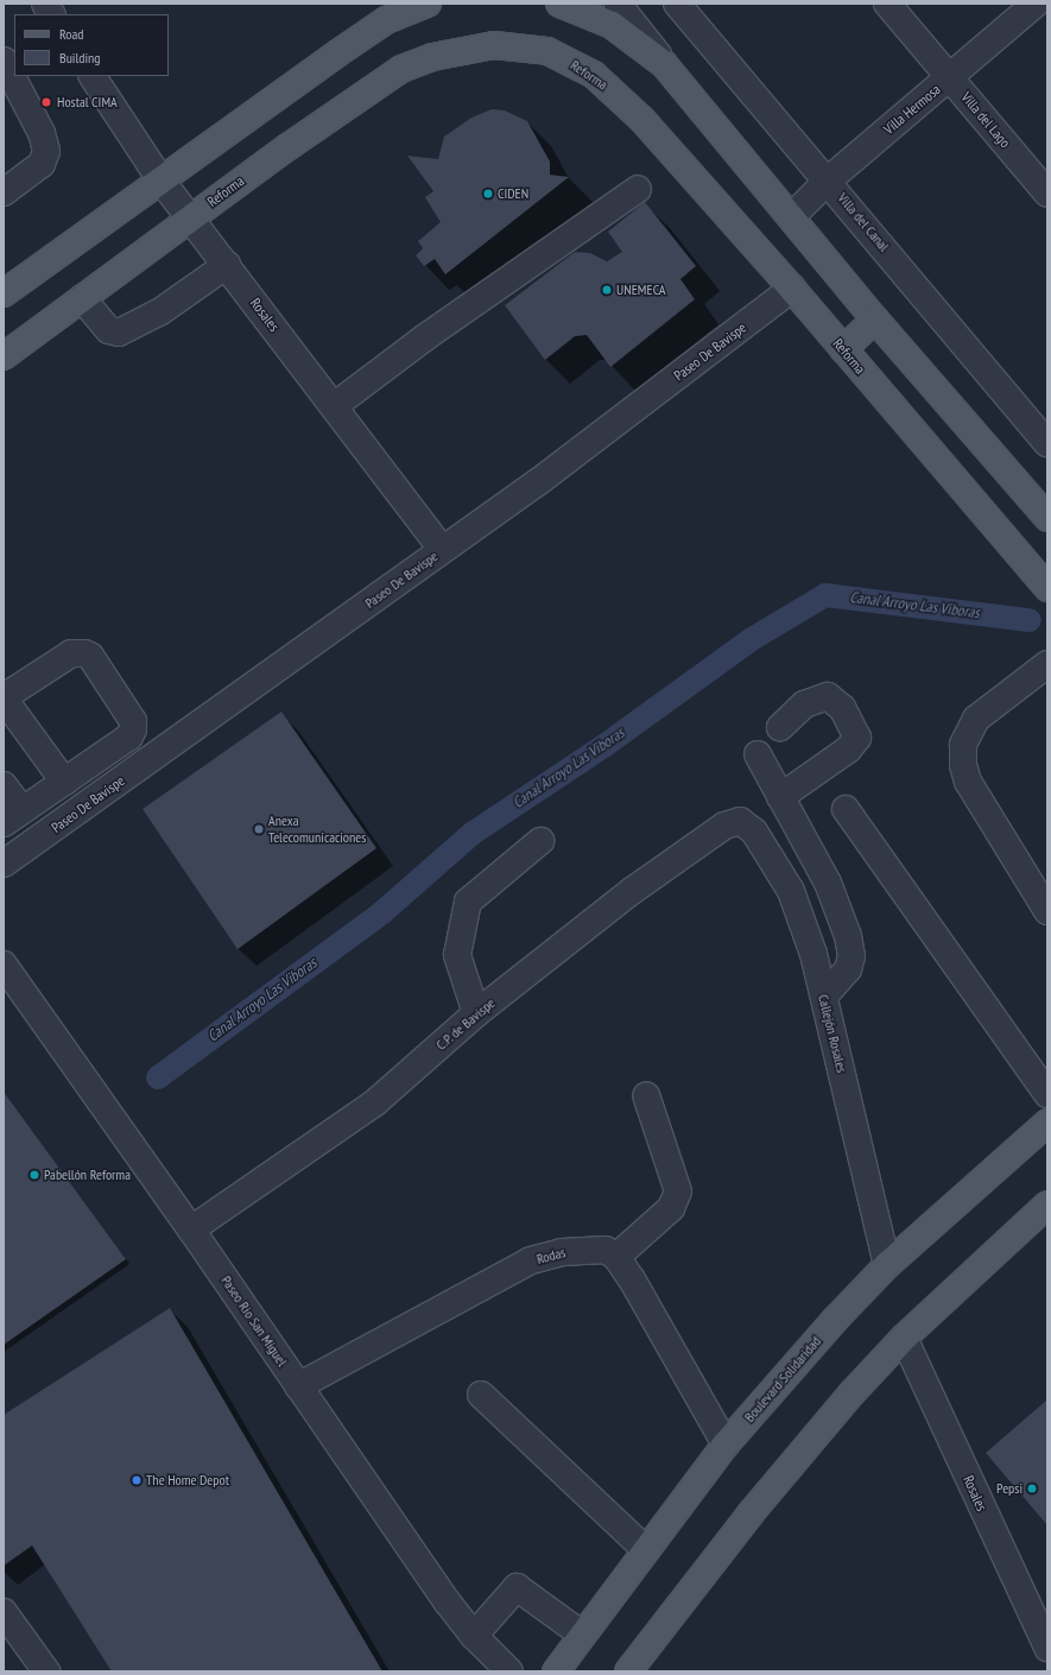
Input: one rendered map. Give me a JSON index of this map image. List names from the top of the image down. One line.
{"streets":{"main road":["Reforma","Boulevard Solidaridad"],"street":["Villa Hermosa","Villa del Lago","Villa del Canal","Rosales","Paseo De Bavispe","C.P. de Bavispe","Callejón Rosales","Rodas","Paseo Rio San Miguel"]},"crossings":[["Reforma","Rosales"],["Reforma","Paseo De Bavispe"],["Villa Hermosa","Villa del Lago"],["Villa Hermosa","Villa del Canal"],["Rosales","Paseo De Bavispe"],["C.P. de Bavispe","Callejón Rosales"],["C.P. de Bavispe","Paseo Rio San Miguel"],["Callejón Rosales","Boulevard Solidaridad"],["Rodas","Paseo Rio San Miguel"]],"water":["Canal Arroyo Las Viboras"],"places":["Hostal CIMA","CIDEN","UNEMECA","Anexa Telecomunicaciones","Pabellón Reforma","The Home Depot","Pepsi"],"legend":["Road","Building"]}
